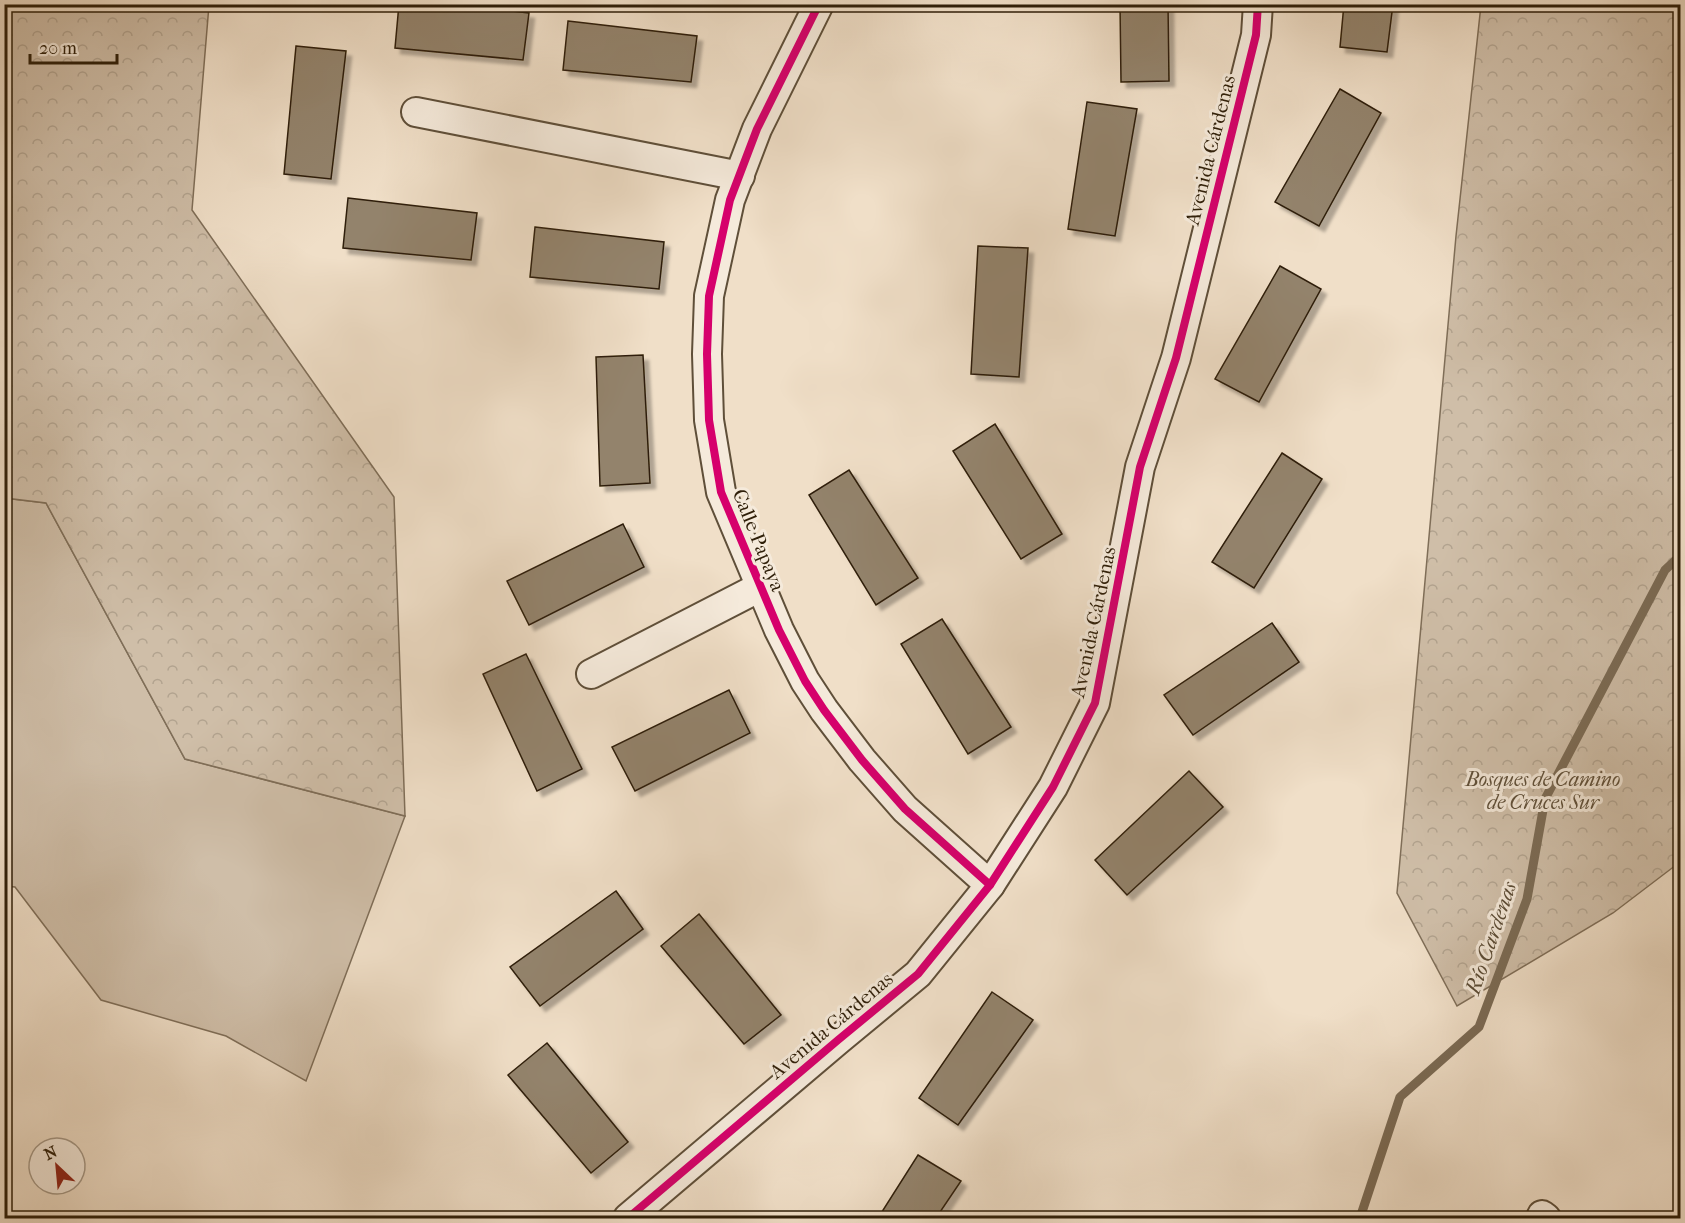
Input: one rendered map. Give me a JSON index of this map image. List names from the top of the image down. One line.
{"streets":{"street":["Avenida Cárdenas","Calle Papaya"]},"crossings":[["Avenida Cárdenas","Calle Papaya"]],"water":["Río Cardenas"],"parks":["Bosques de Camino de Cruces Sur"],"scale_bar":"20 m","north":"top left"}
